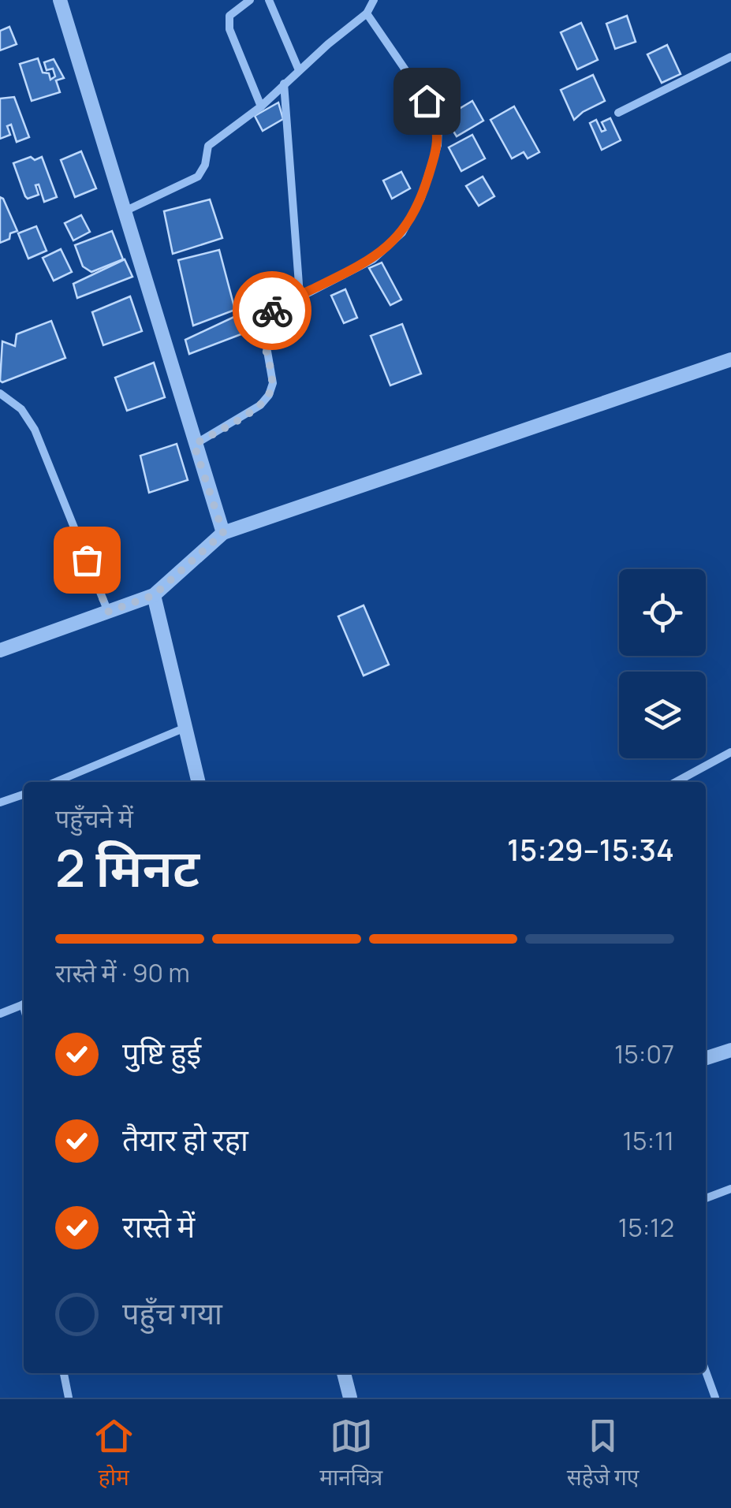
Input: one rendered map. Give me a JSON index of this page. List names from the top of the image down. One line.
{"page":{"heading":["2 मिनट","पहुँचने में","15:29–15:34"],"bar":"रास्ते में · 90 m","list":[["पुष्टि हुई","15:07"],["तैयार हो रहा","15:11"],["रास्ते में","15:12"],"पहुँच गया"],"tabs":["होम","मानचित्र","सहेजे गए"]}}
